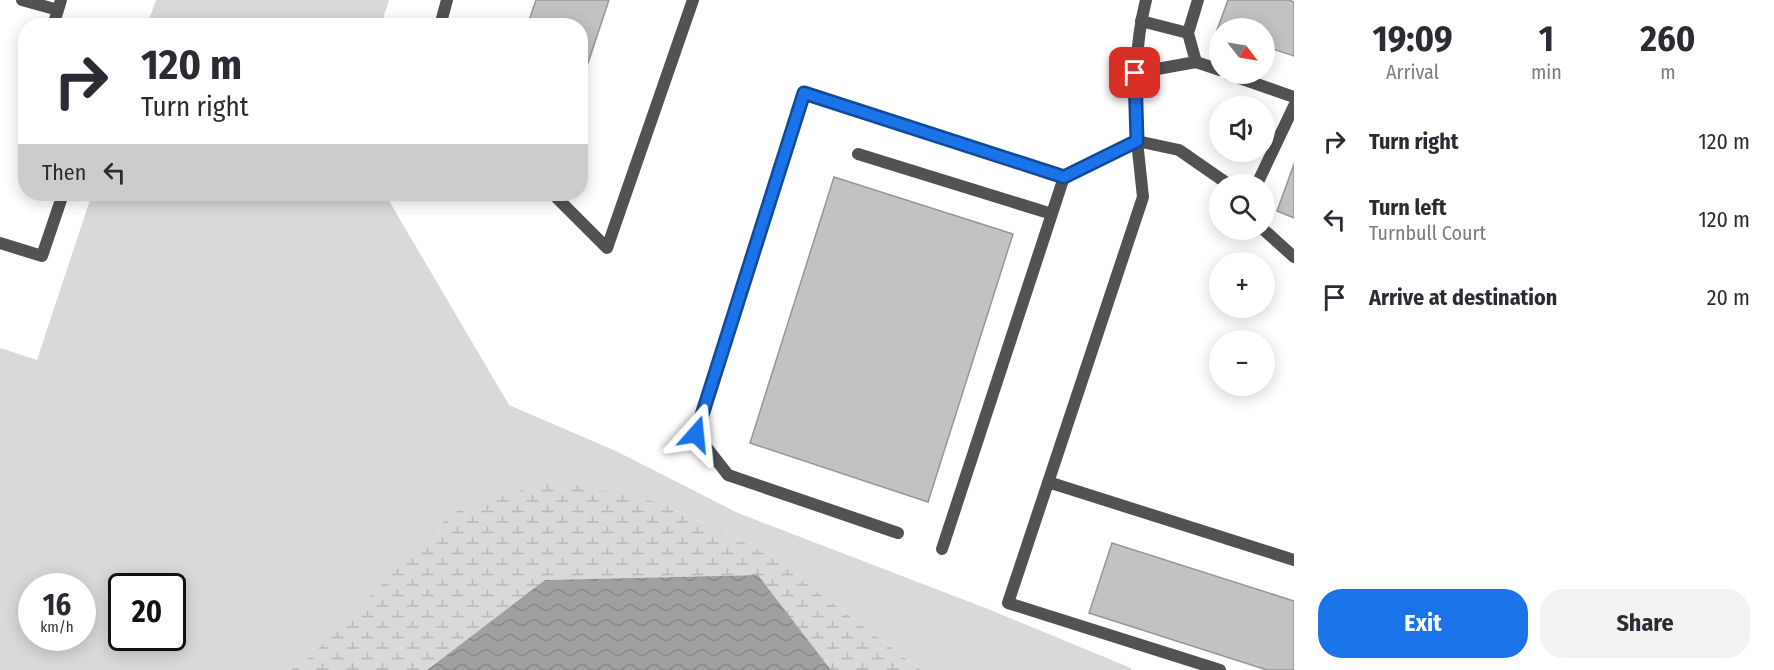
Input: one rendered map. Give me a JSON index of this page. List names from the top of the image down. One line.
{"north":"bottom right","page":{"eta":["19:09","Arrival","1","min","260","m"],"map_buttons":["+","−"],"turn":["120 m","Turn right"],"list":[{"name":"Turn right","value":"120 m"},{"name":"Turn left","note":"Turnbull Court","value":"120 m"},{"name":"Arrive at destination","value":"20 m"}],"then":"Then","speed":"16 km/h","limit":"20","buttons":["Exit","Share"]}}
